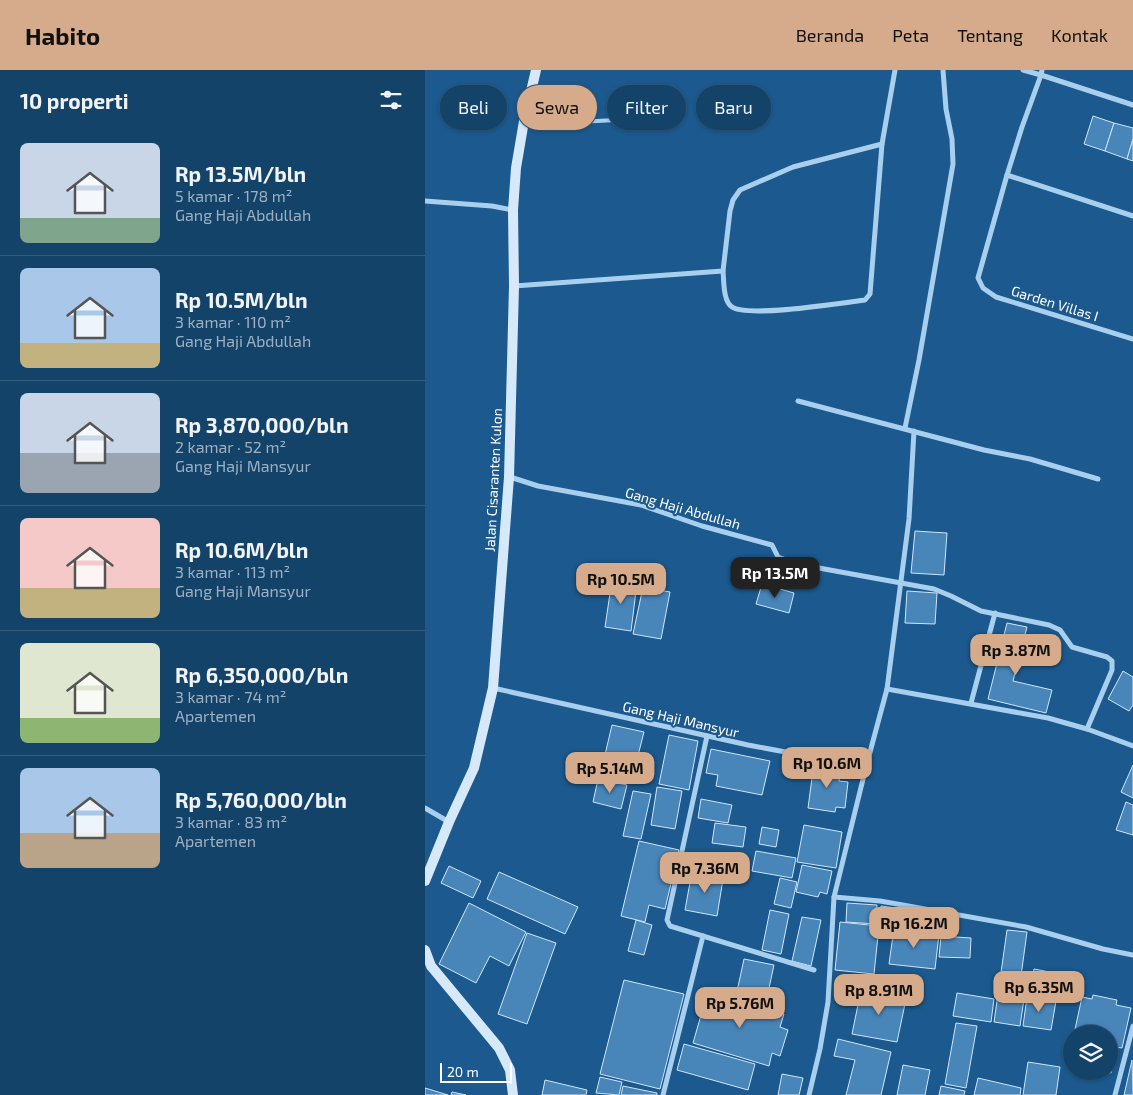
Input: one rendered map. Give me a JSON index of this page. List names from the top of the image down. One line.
{"streets":{"main road":["Jalan Cisaranten Kulon"],"street":["Garden Villas I","Gang Haji Abdullah","Gang Haji Mansyur"]},"crossings":[["Jalan Cisaranten Kulon","Gang Haji Abdullah"],["Jalan Cisaranten Kulon","Gang Haji Mansyur"]],"scale_bar":"20 m","page":{"header":"Habito","nav":["Beranda","Peta","Tentang","Kontak"],"heading":"10 properti","chip":["Beli","Sewa","Filter","Baru"],"list":[{"name":"Rp 13.5M/bln","note":"5 kamar · 178 m² · Gang Haji Abdullah"},{"name":"Rp 10.5M/bln","note":"3 kamar · 110 m² · Gang Haji Abdullah"},{"name":"Rp 3,870,000/bln","note":"2 kamar · 52 m² · Gang Haji Mansyur"},{"name":"Rp 10.6M/bln","note":"3 kamar · 113 m² · Gang Haji Mansyur"},{"name":"Rp 6,350,000/bln","note":"3 kamar · 74 m² · Apartemen"},{"name":"Rp 5,760,000/bln","note":"3 kamar · 83 m² · Apartemen"}],"price":["Rp 13.5M","Rp 10.5M","Rp 3.87M","Rp 10.6M","Rp 5.14M","Rp 7.36M","Rp 16.2M","Rp 6.35M","Rp 8.91M","Rp 5.76M"],"scale":"20 m"}}
